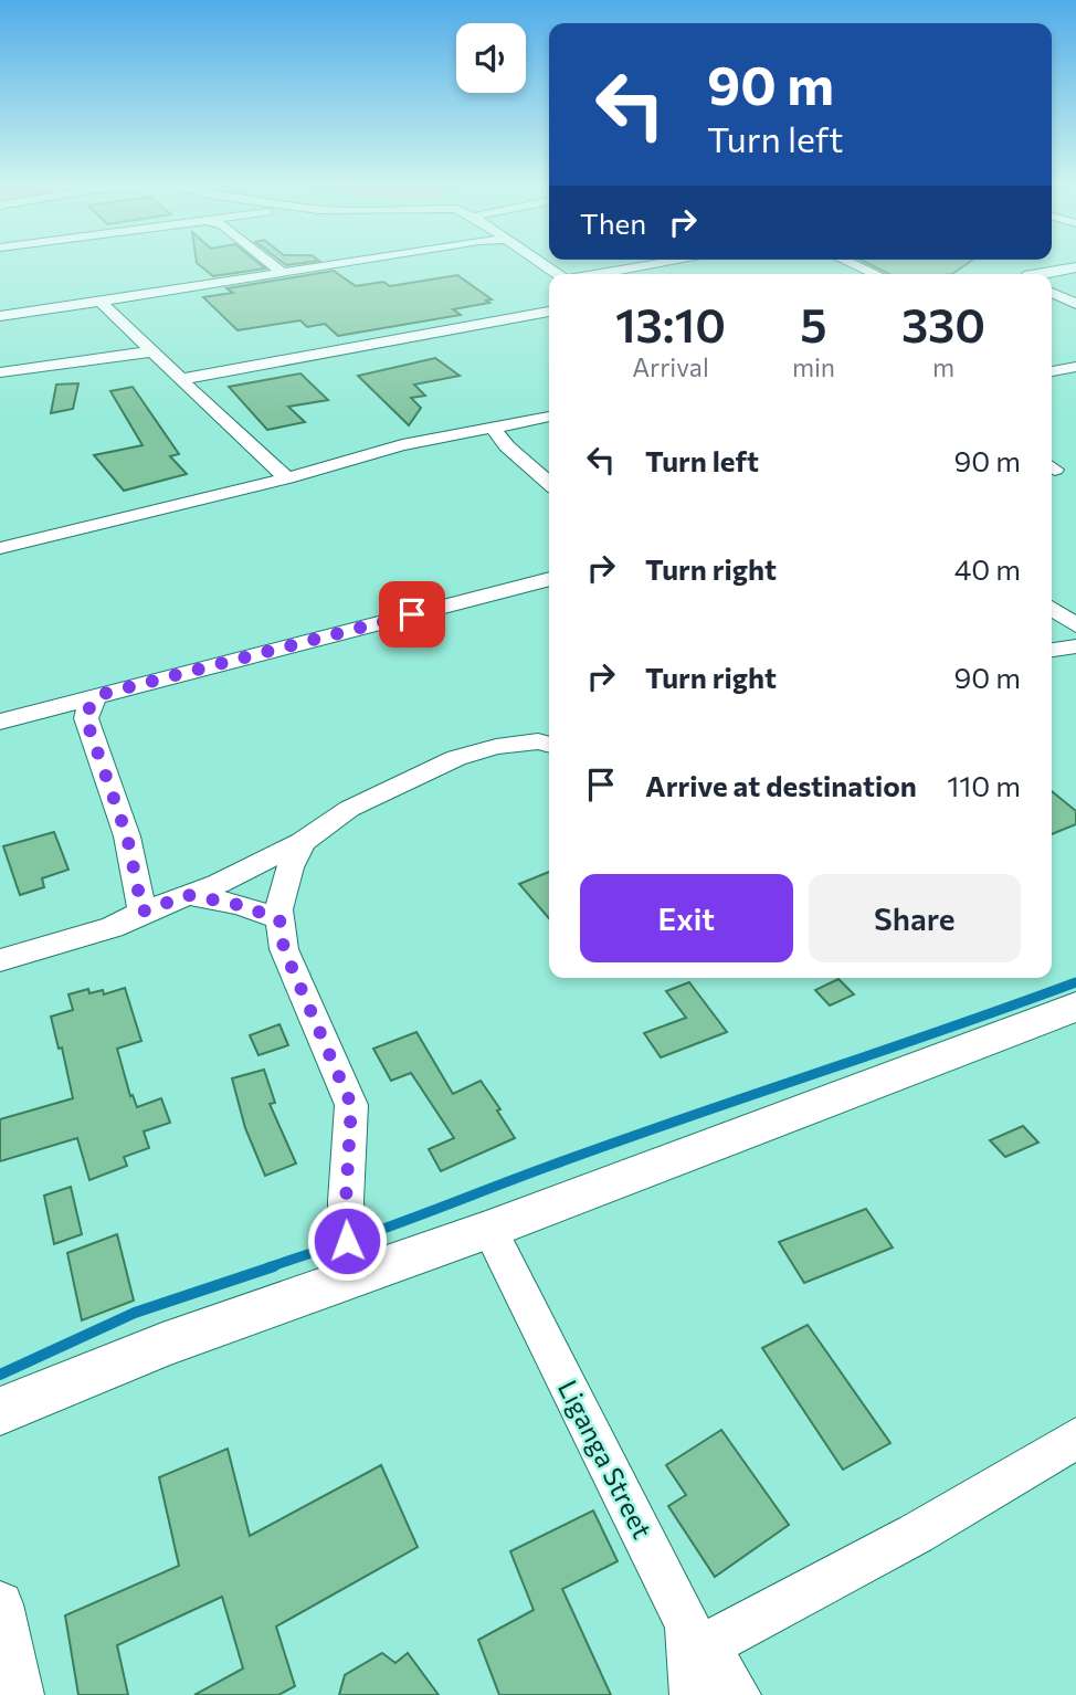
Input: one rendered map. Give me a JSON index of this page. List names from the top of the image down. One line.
{"streets":{"street":["Liganga Street"]},"page":{"turn":["90 m","Turn left"],"then":"Then","eta":["13:10","Arrival","5","min","330","m"],"list":[{"name":"Turn left","value":"90 m"},{"name":"Turn right","value":"40 m"},{"name":"Turn right","value":"90 m"},{"name":"Arrive at destination","value":"110 m"}],"buttons":["Exit","Share"]}}
